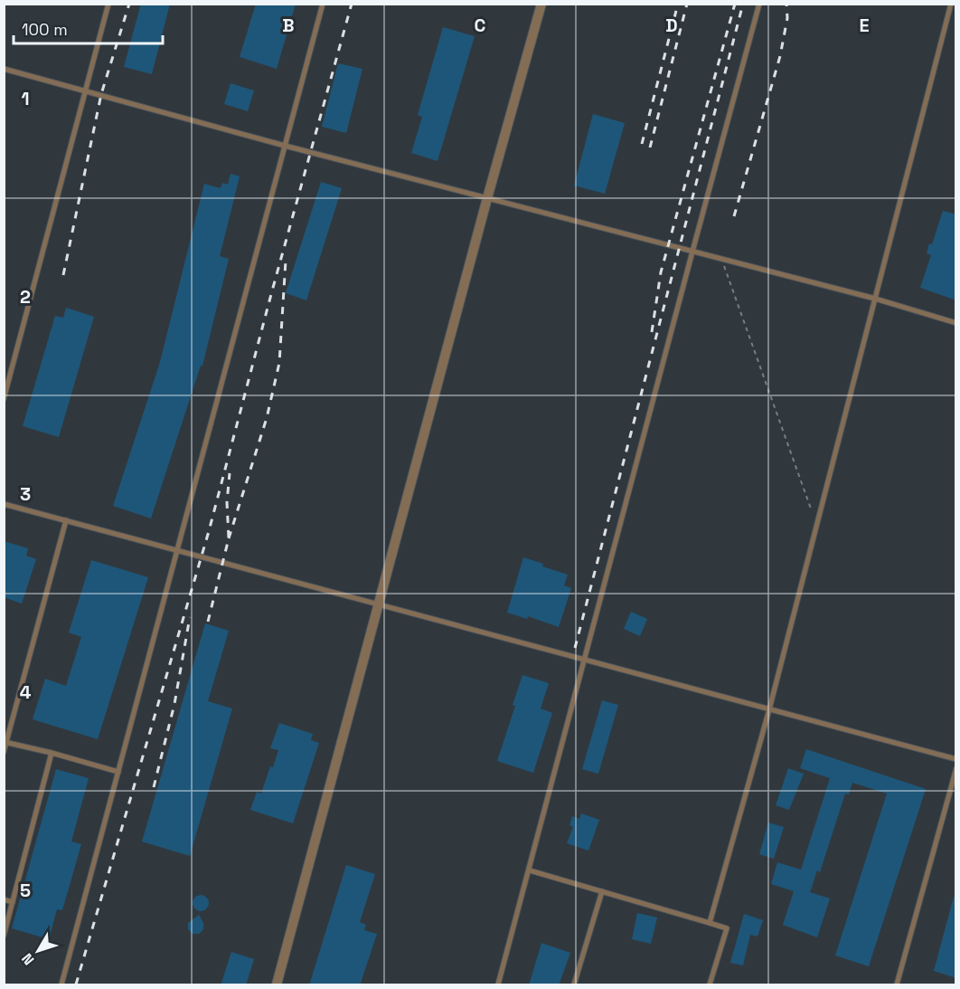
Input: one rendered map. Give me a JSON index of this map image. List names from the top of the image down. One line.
{"scale_bar":"100 m","north":"bottom left","grid":{"columns":["B","C","D","E"],"rows":["1","2","3","4","5"]}}
